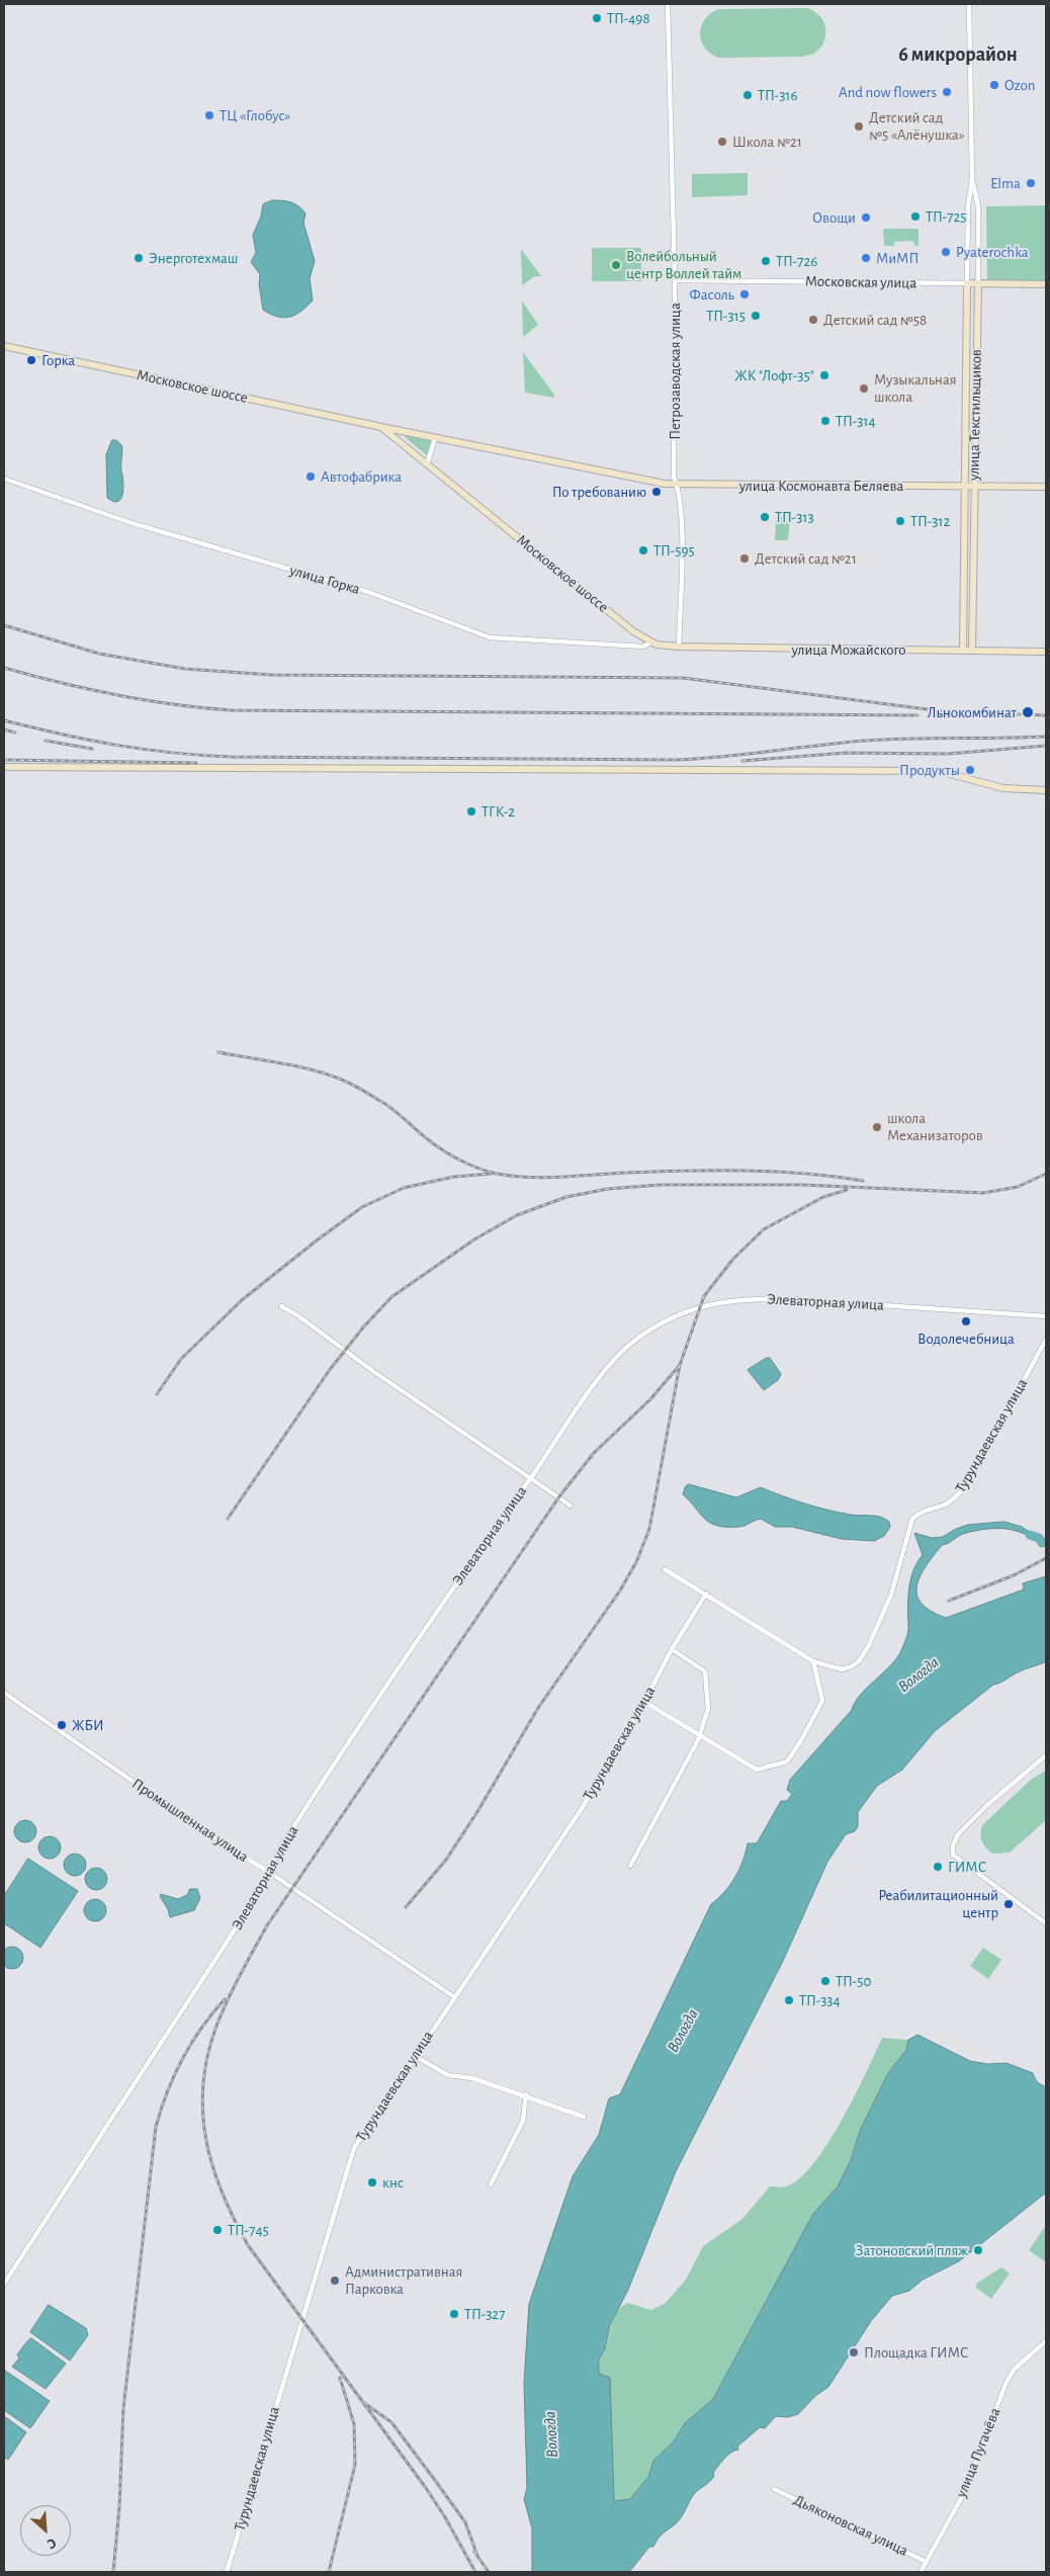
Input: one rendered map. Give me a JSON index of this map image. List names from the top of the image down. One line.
{"streets":{"street":["Московская улица","Петрозаводская улица","Московское шоссе","улица Текстильщиков","улица Космонавта Беляева","улица Горка","улица Можайского","Элеваторная улица","Турундаевская улица","Промышленная улица","улица Пугачёва","Дьяконовская улица"]},"crossings":[["Московская улица","Петрозаводская улица"],["Московская улица","улица Текстильщиков"],["Петрозаводская улица","Московское шоссе"],["Петрозаводская улица","улица Космонавта Беляева"],["Петрозаводская улица","улица Можайского"],["Московское шоссе","улица Космонавта Беляева"],["Московское шоссе","улица Горка"],["Московское шоссе","улица Можайского"],["улица Текстильщиков","улица Космонавта Беляева"],["улица Текстильщиков","улица Можайского"],["улица Горка","улица Можайского"],["Элеваторная улица","Промышленная улица"],["Турундаевская улица","Промышленная улица"],["улица Пугачёва","Дьяконовская улица"]],"districts":["6 микрорайон"],"water":["Вологда"],"places":["ТП-498","Ozon","And now flowers","ТП-316","ТЦ «Глобус»","Детский сад №5 «Алёнушка»","Школа №21","Elma","ТП-725","Овощи","Pyaterochka","Энерготехмаш","МиМП","ТП-726","Волейбольный центр Воллей тайм","Фасоль","ТП-315","Детский сад №58","Горка","ЖК \"Лофт-35\"","Музыкальная школа","ТП-314","Автофабрика","По требованию","ТП-313","ТП-312","ТП-595","Детский сад №21","Льнокомбинат","Продукты","ТГК-2","школа Механизаторов","Водолечебница","ЖБИ","ГИМС","Реабилитационный центр","ТП-50","ТП-334","кнс","ТП-745","Затоновский пляж","Административная Парковка","ТП-327","Площадка ГИМС"],"north":"bottom right"}
